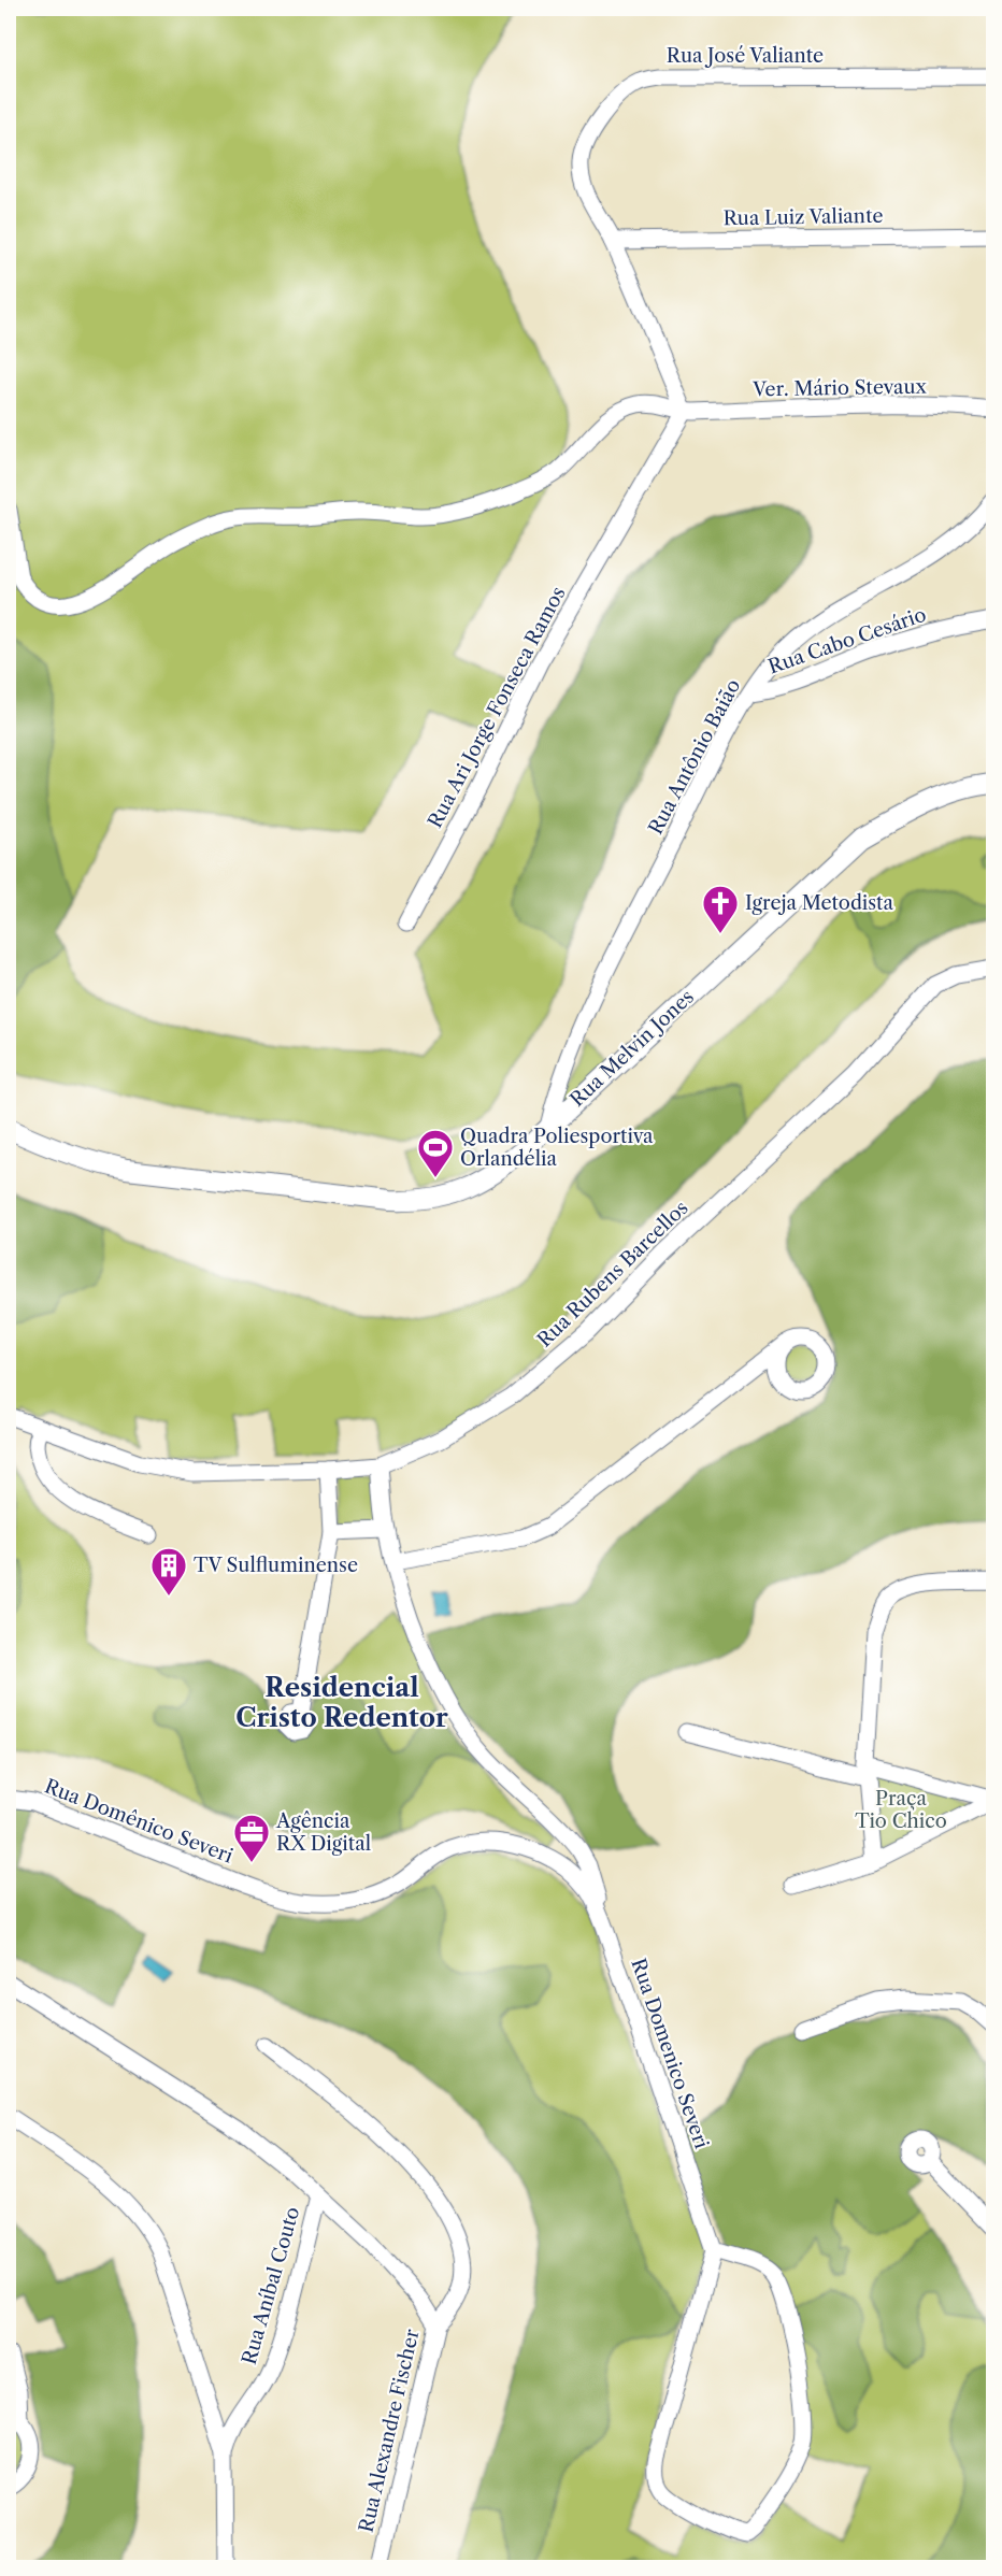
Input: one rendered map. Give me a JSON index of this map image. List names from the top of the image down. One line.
{"streets":{"street":["Rua José Valiante","Rua Luiz Valiante","Ver. Mário Stevaux","Rua Cabo Cesário","Rua Ari Jorge Fonseca Ramos","Rua Antônio Baião","Rua Melvin Jones","Rua Rubens Barcellos","Rua Domênico Severi","Rua Domenico Severi","Rua Aníbal Couto","Rua Alexandre Fischer"]},"crossings":[["Rua José Valiante","Rua Luiz Valiante"],["Rua José Valiante","Ver. Mário Stevaux"],["Rua José Valiante","Rua Ari Jorge Fonseca Ramos"],["Ver. Mário Stevaux","Rua Ari Jorge Fonseca Ramos"],["Rua Cabo Cesário","Rua Antônio Baião"],["Rua Antônio Baião","Rua Melvin Jones"],["Rua Domênico Severi","Rua Domenico Severi"]],"districts":["Residencial Cristo Redentor"],"parks":["Praça Tio Chico"],"places":{"church":["Igreja Metodista"],"sports":["Quadra Poliesportiva Orlandélia"],"building":["TV Sulfluminense"],"office":["Agência RX Digital"]}}
